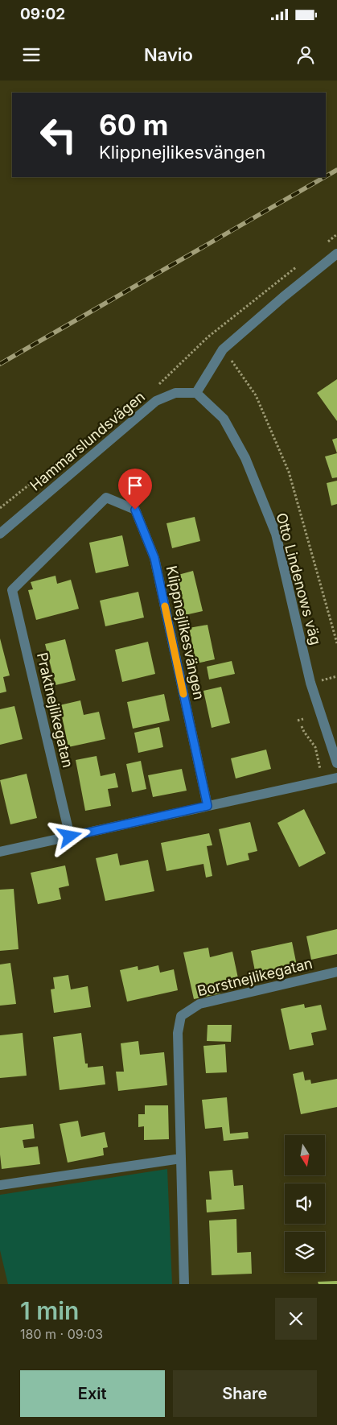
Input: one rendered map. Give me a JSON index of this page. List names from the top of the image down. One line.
{"streets":{"street":["Hammarslundsvägen","Otto Lindenows väg","Klippnejlikesvängen","Praktnejlikegatan","Borstnejlikegatan"]},"crossings":[["Hammarslundsvägen","Otto Lindenows väg"],["Klippnejlikesvängen","Praktnejlikegatan"]],"north":"bottom","page":{"status":"09:02","header":"Navio","turn":["60 m","Klippnejlikesvängen"],"heading":["1 min","180 m · 09:03"],"buttons":["Exit","Share"]}}
